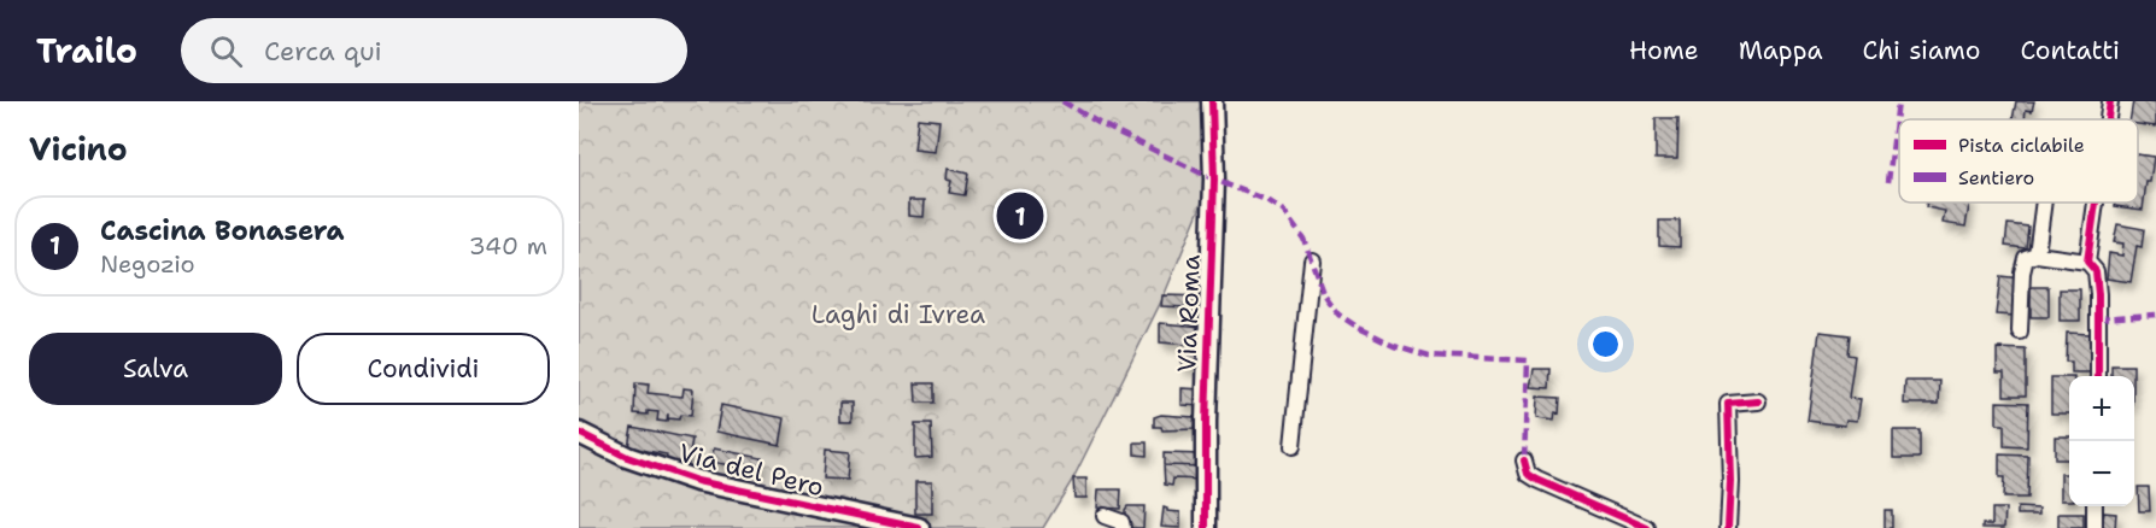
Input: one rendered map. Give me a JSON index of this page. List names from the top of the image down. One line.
{"streets":{"street":["Via Roma","Via del Pero"]},"parks":["Laghi di Ivrea"],"legend":["Pista ciclabile","Sentiero"],"page":{"header":"Trailo","search":"Cerca qui","nav":["Home","Mappa","Chi siamo","Contatti"],"heading":"Vicino","pins":"1","list":[{"mark":"1","name":"Cascina Bonasera","note":"Negozio","value":"340 m"}],"buttons":["Salva","Condividi"],"map_buttons":["+","−"]}}
